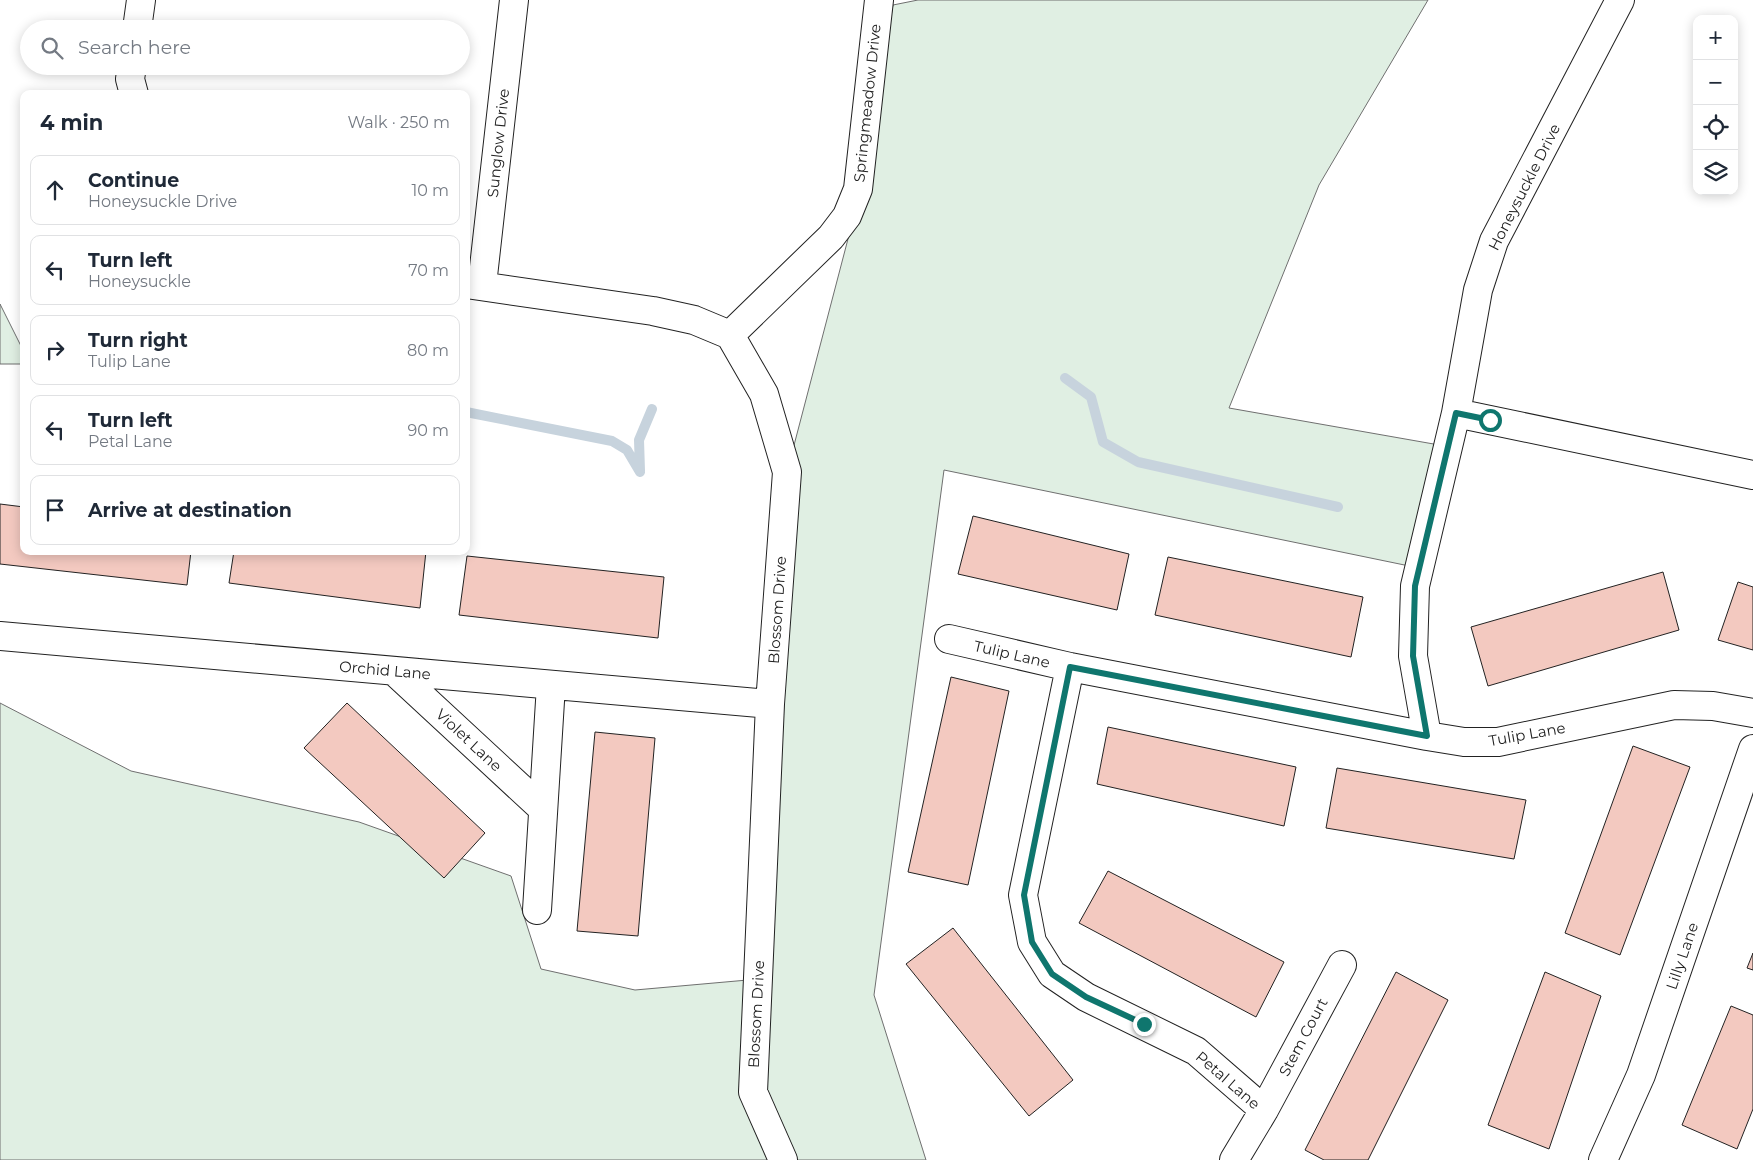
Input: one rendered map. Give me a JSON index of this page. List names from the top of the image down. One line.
{"streets":{"street":["Springmeadow Drive","Sunglow Drive","Honeysuckle Drive","Blossom Drive","Tulip Lane","Orchid Lane","Violet Lane","Lilly Lane","Stem Court","Petal Lane"]},"crossings":[["Springmeadow Drive","Blossom Drive"],["Honeysuckle Drive","Tulip Lane"],["Blossom Drive","Orchid Lane"],["Tulip Lane","Petal Lane"],["Orchid Lane","Violet Lane"],["Stem Court","Petal Lane"]],"page":{"map_buttons":["+","−"],"search":"Search here","heading":["4 min","Walk · 250 m"],"list":[["Continue","Honeysuckle Drive","10 m"],["Turn left","Honeysuckle","70 m"],["Turn right","Tulip Lane","80 m"],["Turn left","Petal Lane","90 m"],"Arrive at destination"]}}
